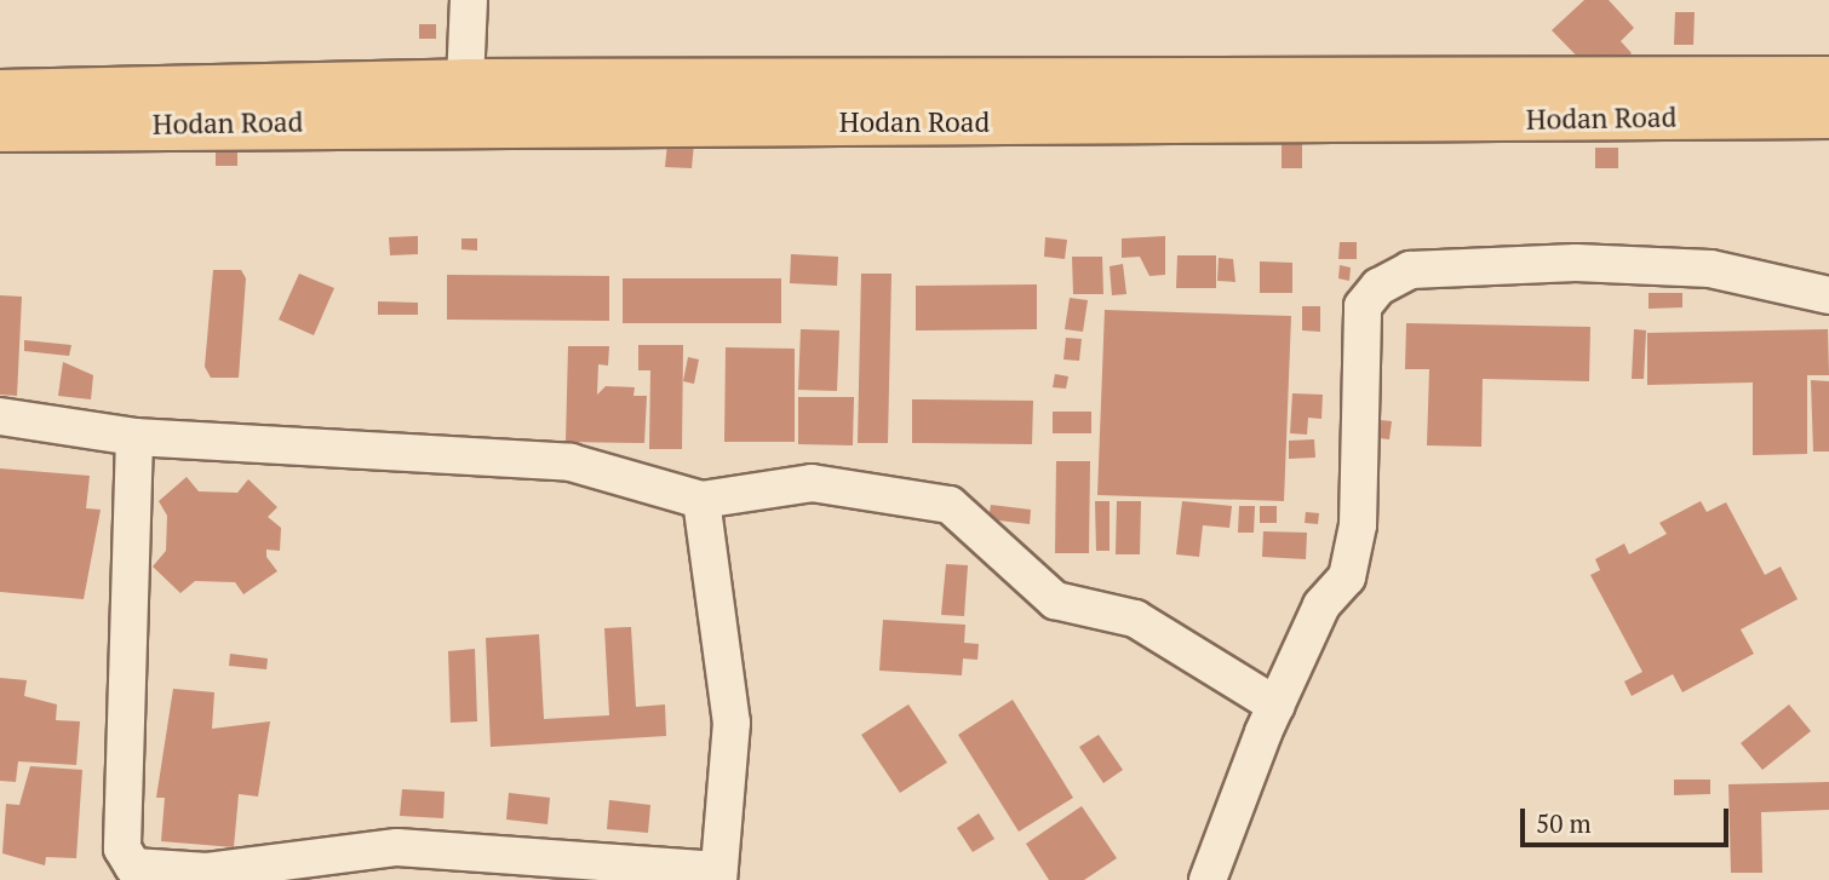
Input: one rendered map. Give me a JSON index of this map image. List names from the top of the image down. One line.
{"streets":{"main road":["Hodan Road"]},"scale_bar":"50 m"}
